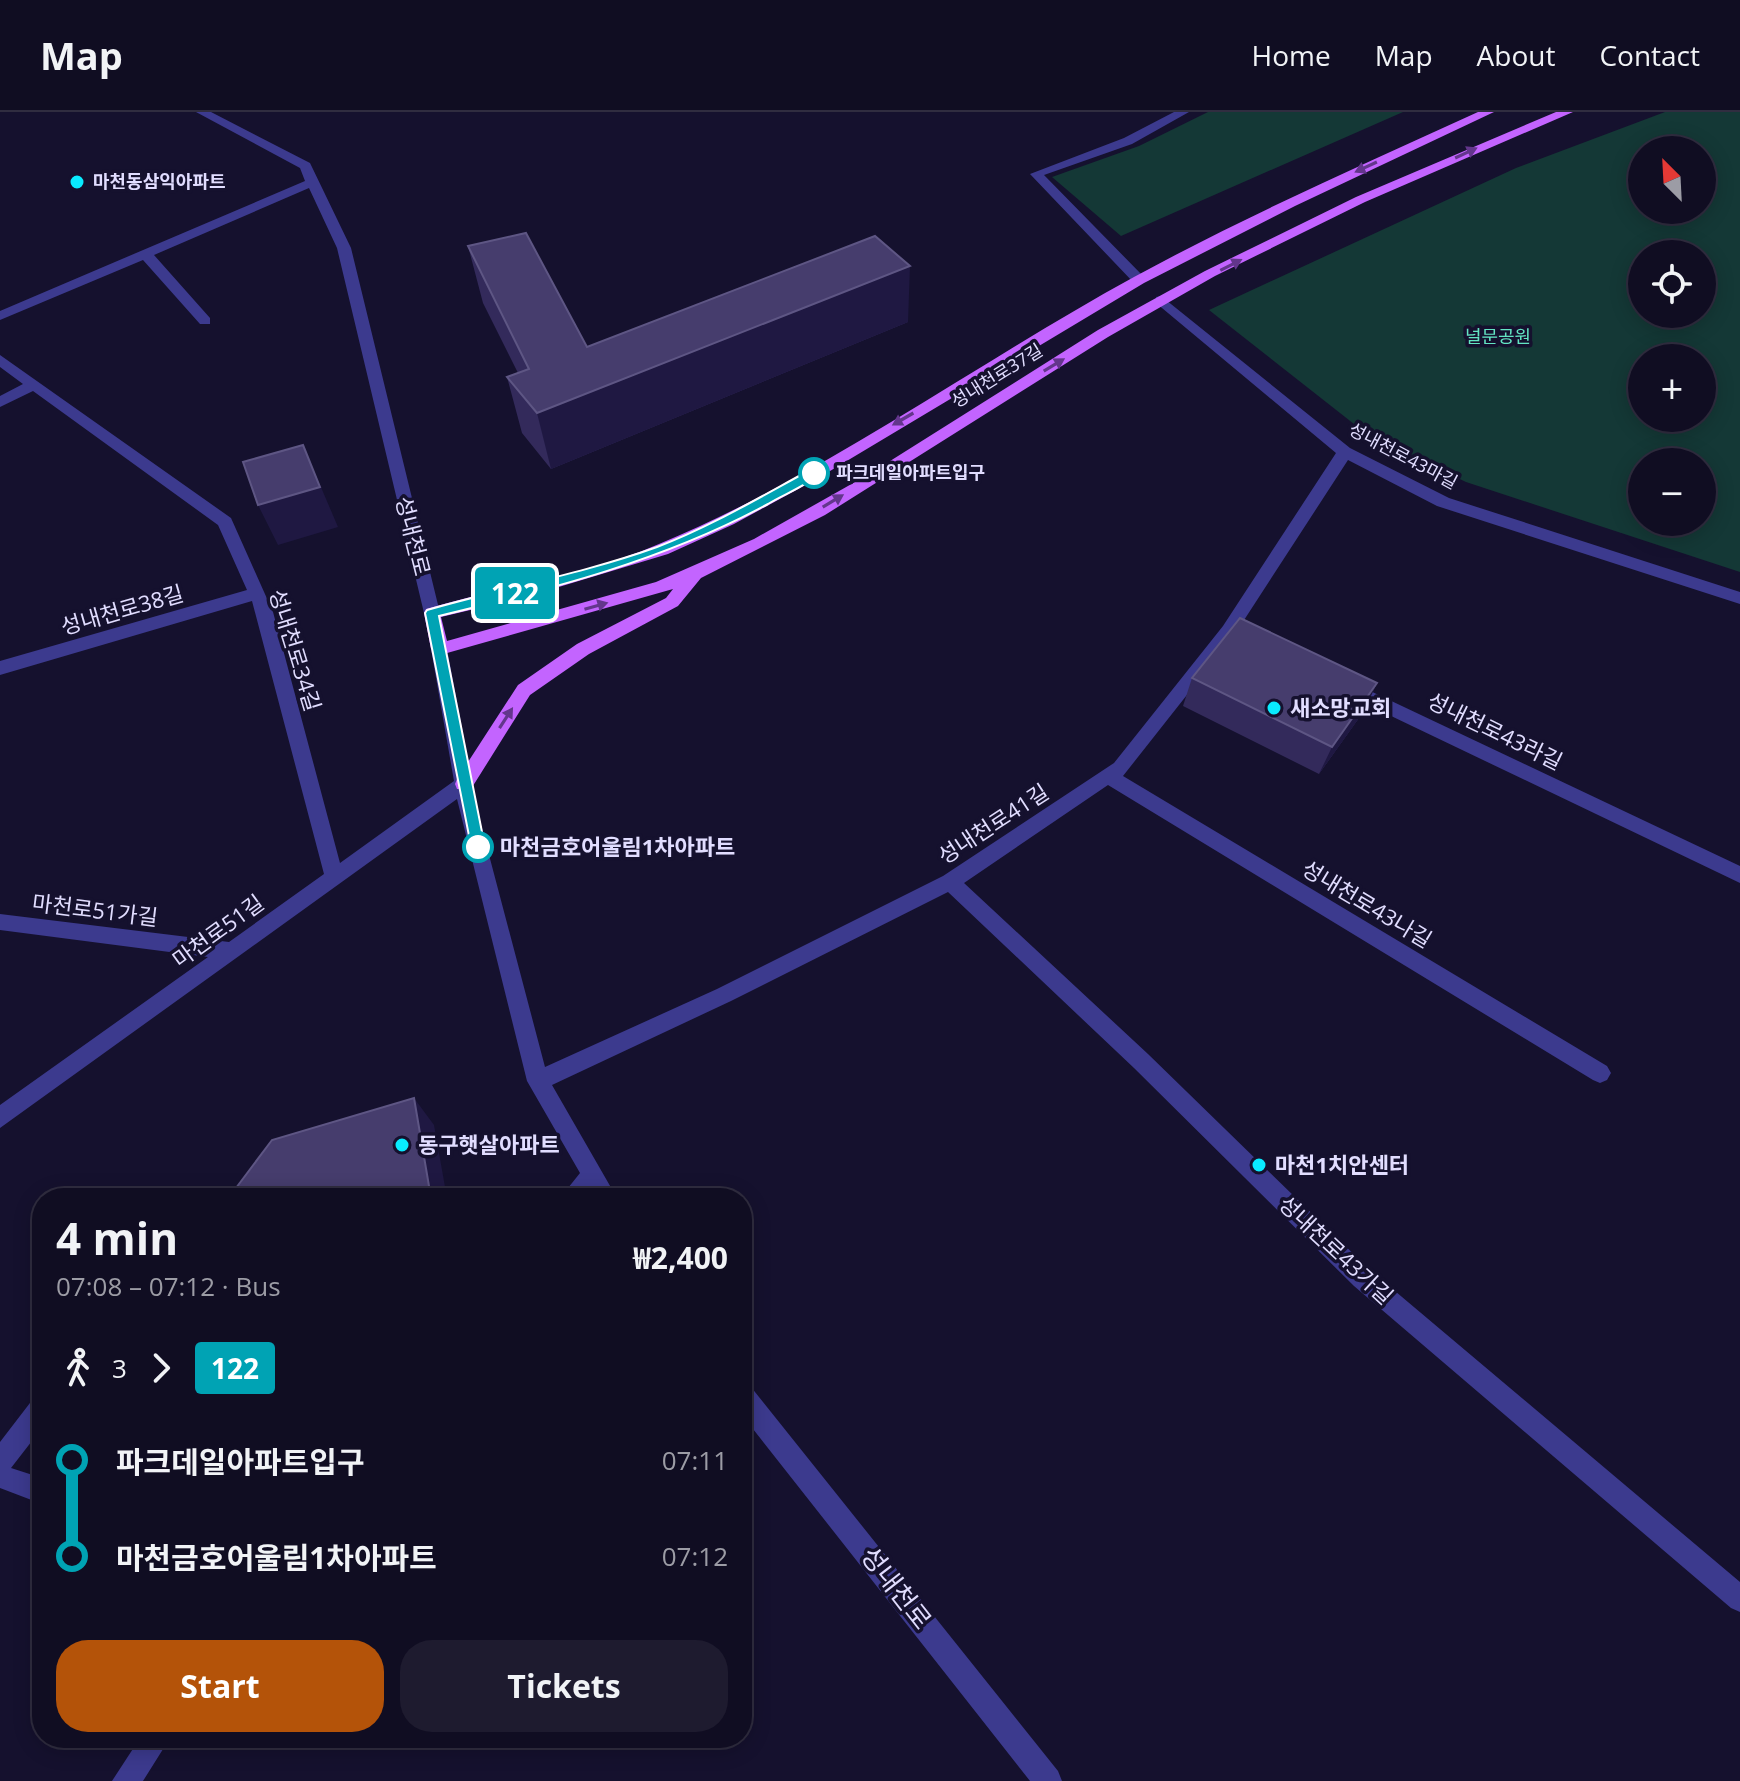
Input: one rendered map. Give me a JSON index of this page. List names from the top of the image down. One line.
{"streets":{"main road":["성내천로37길","성내천로43마길","성내천로"],"street":["성내천로38길","성내천로34길","성내천로43라길","성내천로41길","성내천로43나길","마천로51가길","마천로51길","성내천로43가길"]},"crossings":[["성내천로37길","성내천로43마길"],["성내천로37길","성내천로"],["성내천로43마길","성내천로41길"],["성내천로","성내천로41길"],["성내천로","마천로51길"],["성내천로38길","성내천로34길"],["성내천로34길","마천로51길"],["성내천로41길","성내천로43나길"],["성내천로41길","성내천로43가길"],["마천로51가길","마천로51길"]],"parks":["널문공원"],"places":["마천동삼익아파트","파크데일아파트입구","새소망교회","마천금호어울림1차아파트","동구햇살아파트","마천1치안센터"],"lines":["bus line 122"],"north":"top left","page":{"header":"Map","nav":["Home","Map","About","Contact"],"on_map":"122","map_buttons":["+","−"],"heading":["4 min","07:08 – 07:12 · Bus","₩2,400"],"legs":["3","122"],"list":[{"name":"파크데일아파트입구","value":"07:11"},{"name":"마천금호어울림1차아파트","value":"07:12"}],"buttons":["Start","Tickets"]}}
